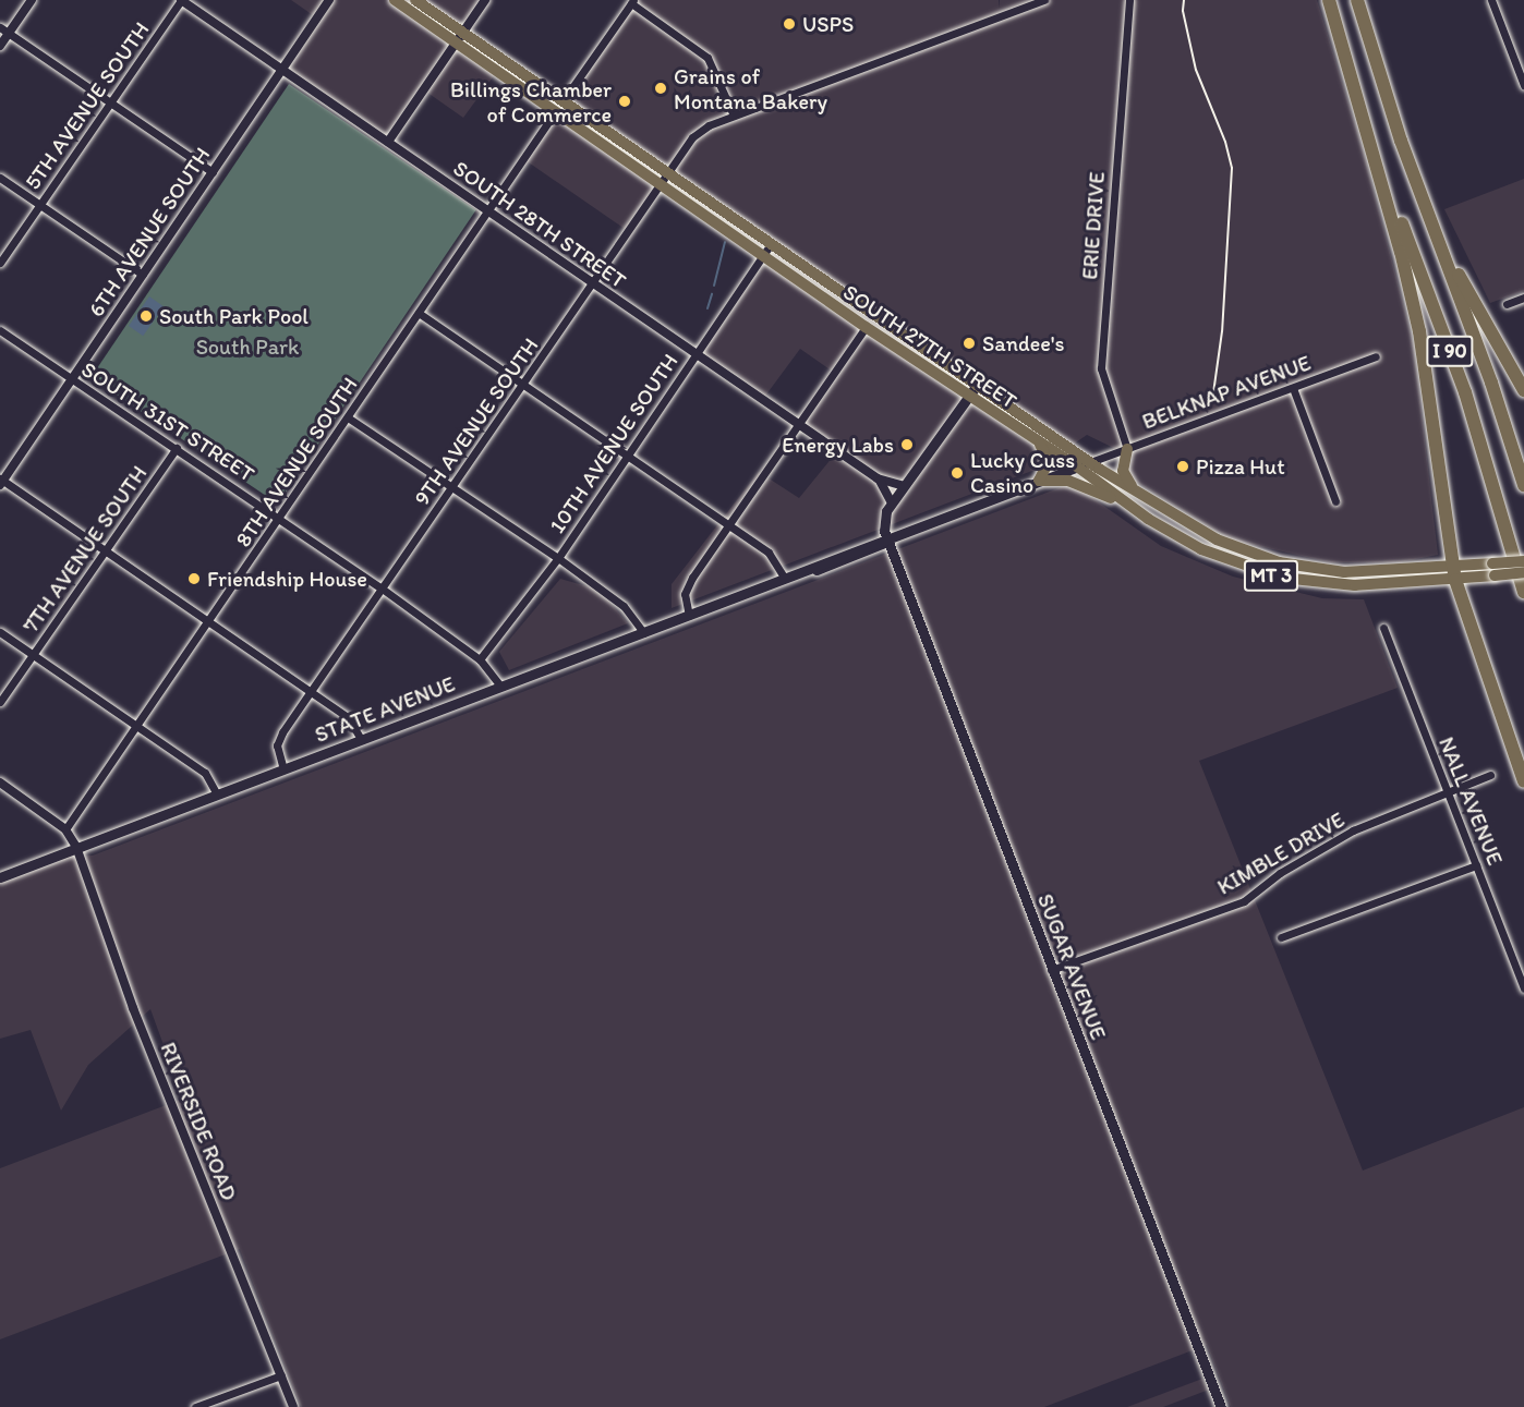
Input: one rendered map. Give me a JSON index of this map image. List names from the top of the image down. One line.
{"streets":{"highway":["I 90"],"main road":["SOUTH 27TH STREET","MT 3","STATE AVENUE","SUGAR AVENUE"],"street":["5TH AVENUE SOUTH","SOUTH 28TH STREET","ERIE DRIVE","6TH AVENUE SOUTH","BELKNAP AVENUE","SOUTH 31ST STREET","9TH AVENUE SOUTH","10TH AVENUE SOUTH","8TH AVENUE SOUTH","7TH AVENUE SOUTH","NALL AVENUE","KIMBLE DRIVE","RIVERSIDE ROAD"]},"crossings":[["5TH AVENUE SOUTH","SOUTH 28TH STREET"],["SOUTH 28TH STREET","6TH AVENUE SOUTH"],["SOUTH 28TH STREET","9TH AVENUE SOUTH"],["SOUTH 28TH STREET","10TH AVENUE SOUTH"],["SOUTH 28TH STREET","8TH AVENUE SOUTH"],["ERIE DRIVE","BELKNAP AVENUE"],["6TH AVENUE SOUTH","SOUTH 31ST STREET"],["SOUTH 27TH STREET","BELKNAP AVENUE"],["SOUTH 27TH STREET","9TH AVENUE SOUTH"],["SOUTH 27TH STREET","10TH AVENUE SOUTH"],["SOUTH 27TH STREET","8TH AVENUE SOUTH"],["SOUTH 27TH STREET","MT 3"],["SOUTH 27TH STREET","STATE AVENUE"],["BELKNAP AVENUE","STATE AVENUE"],["SOUTH 31ST STREET","9TH AVENUE SOUTH"],["SOUTH 31ST STREET","10TH AVENUE SOUTH"],["SOUTH 31ST STREET","8TH AVENUE SOUTH"],["SOUTH 31ST STREET","7TH AVENUE SOUTH"],["SOUTH 31ST STREET","STATE AVENUE"],["9TH AVENUE SOUTH","STATE AVENUE"],["8TH AVENUE SOUTH","RIVERSIDE ROAD"],["STATE AVENUE","SUGAR AVENUE"],["STATE AVENUE","RIVERSIDE ROAD"],["NALL AVENUE","KIMBLE DRIVE"],["KIMBLE DRIVE","SUGAR AVENUE"]],"parks":["South Park"],"places":["USPS","Grains of Montana Bakery","Billings Chamber of Commerce","South Park Pool","Sandee's","Energy Labs","Pizza Hut","Lucky Cuss Casino","Friendship House"]}
